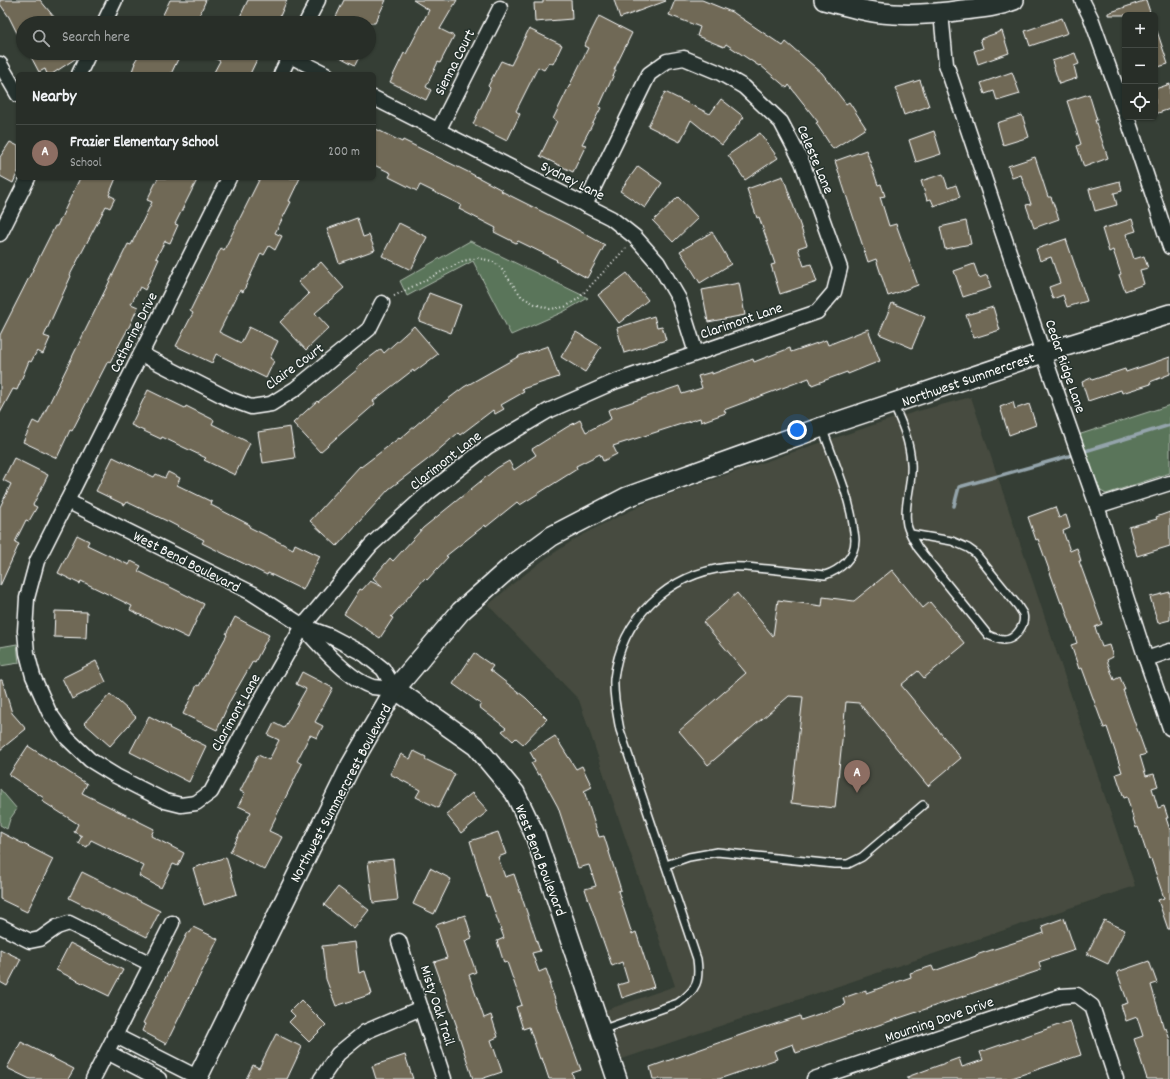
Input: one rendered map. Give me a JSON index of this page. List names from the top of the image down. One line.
{"streets":{"street":["Sienna Court","Celeste Lane","Sydney Lane","Clarimont Lane","Catherine Drive","Claire Court","Cedar Ridge Lane","Northwest Summercrest","West Bend Boulevard","Northwest Summercrest Boulevard","Misty Oak Trail","Mourning Dove Drive"]},"crossings":[["Sienna Court","Sydney Lane"],["Celeste Lane","Sydney Lane"],["Celeste Lane","Clarimont Lane"],["Sydney Lane","Clarimont Lane"],["Clarimont Lane","Catherine Drive"],["Clarimont Lane","West Bend Boulevard"],["Catherine Drive","Claire Court"],["Catherine Drive","West Bend Boulevard"],["Cedar Ridge Lane","Northwest Summercrest"],["Northwest Summercrest","Northwest Summercrest Boulevard"],["West Bend Boulevard","Northwest Summercrest Boulevard"]],"page":{"map_buttons":["+","−"],"search":"Search here","heading":"Nearby","list":[{"mark":"A","name":"Frazier Elementary School","note":"School","value":"200 m"}],"pins":"A"}}
